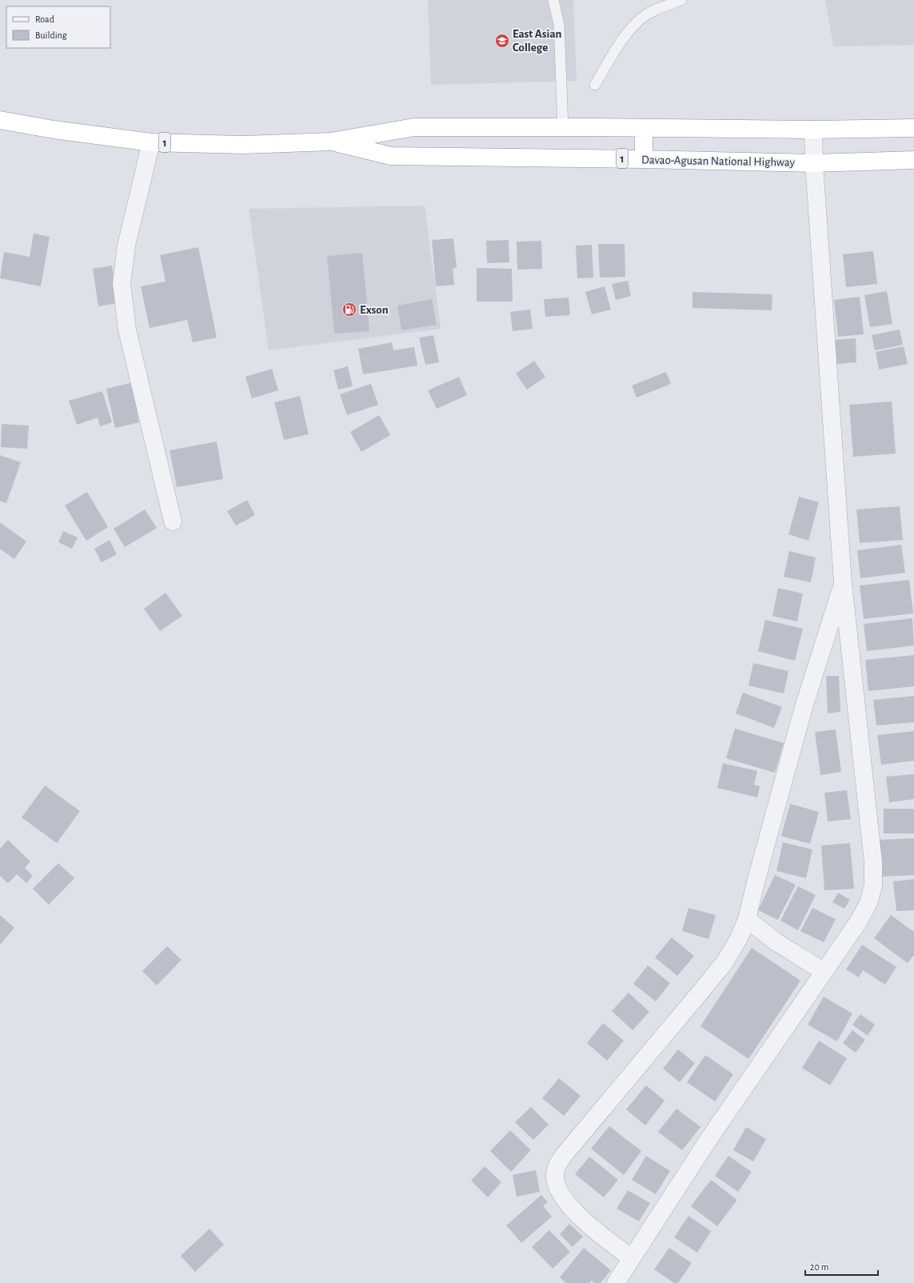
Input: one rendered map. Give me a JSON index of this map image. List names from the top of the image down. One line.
{"streets":{"highway":["1","Davao-Agusan National Highway"]},"places":{"school or university":["East Asian College"],"fuel station":["Exson"]},"legend":["Road","Building"],"scale_bar":"20 m"}
